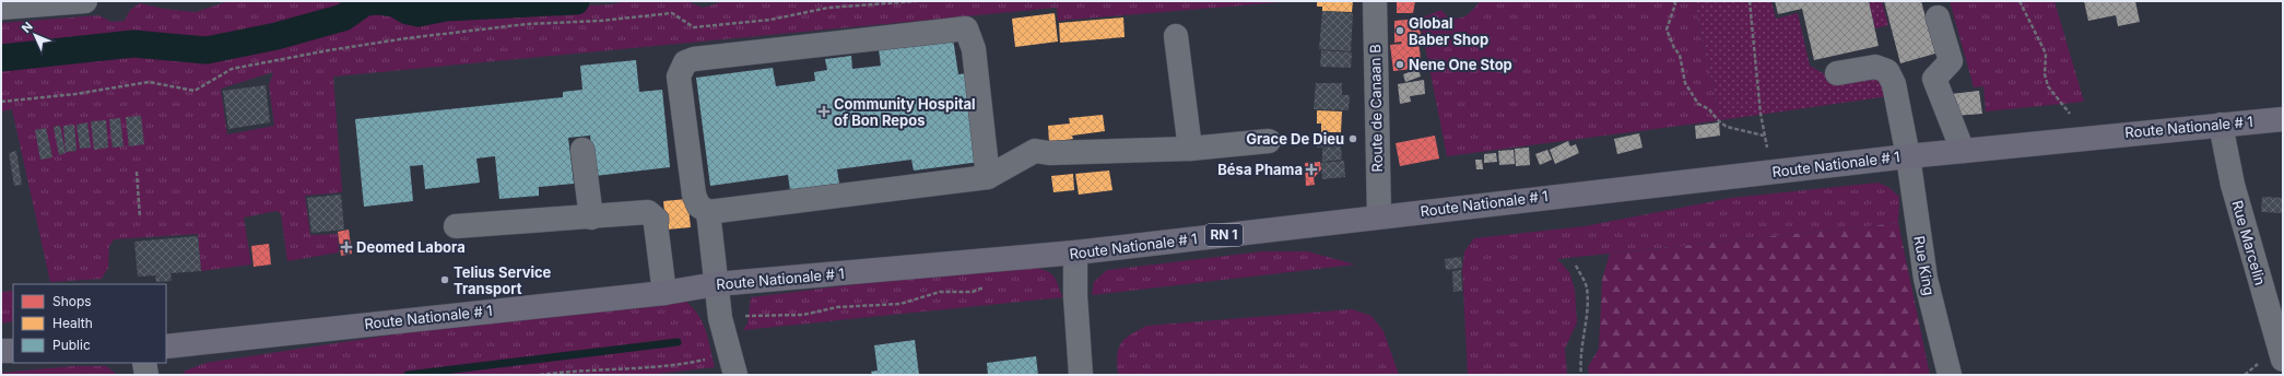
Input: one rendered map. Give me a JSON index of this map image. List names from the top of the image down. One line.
{"streets":{"main road":["Route Nationale # 1","RN 1"],"street":["Route de Canaan B","Rue Marcelin","Rue King"]},"crossings":[["Route de Canaan B","Route Nationale # 1"],["Route Nationale # 1","Rue Marcelin"],["Route Nationale # 1","Rue King"]],"places":{"other":["Global Baber Shop","Nene One Stop","Grace De Dieu","Telius Service Transport"],"health":["Community Hospital of Bon Repos","Bésa Phama","Deomed Labora"]},"legend":["Shops","Health","Public"],"north":"top left"}
